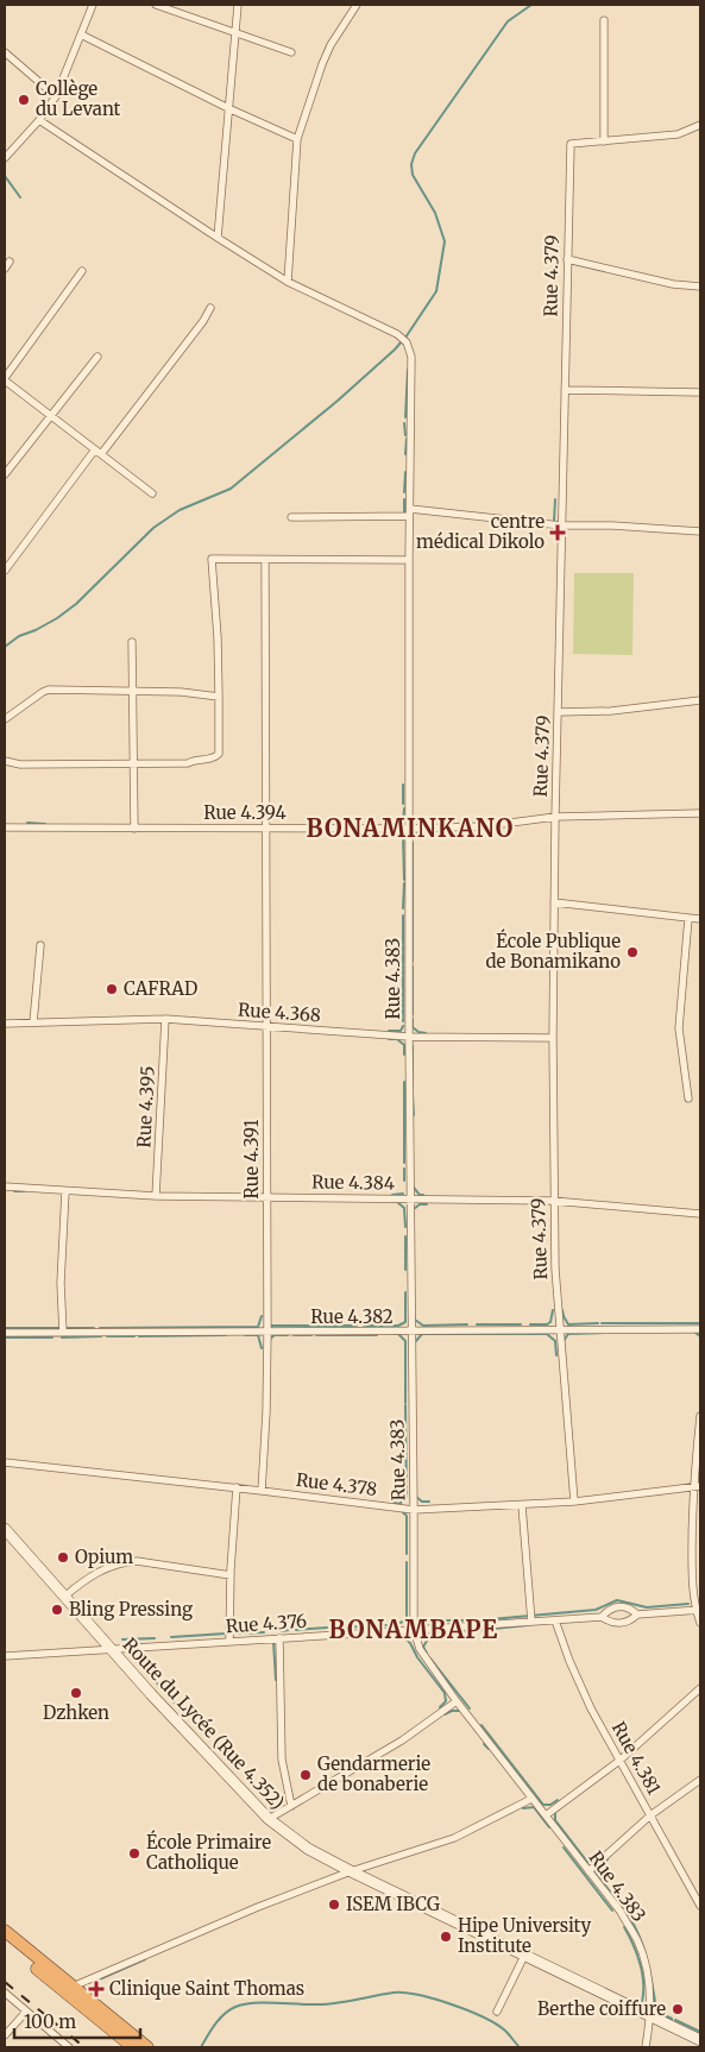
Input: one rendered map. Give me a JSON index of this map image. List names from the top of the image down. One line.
{"streets":{"main road":["Route du Lycée (Rue 4.352)"],"street":["Rue 4.379","Rue 4.394","Rue 4.383","Rue 4.368","Rue 4.395","Rue 4.391","Rue 4.384","Rue 4.382","Rue 4.378","Rue 4.376","Rue 4.381"]},"crossings":[["Rue 4.379","Rue 4.394"],["Rue 4.379","Rue 4.368"],["Rue 4.379","Rue 4.384"],["Rue 4.379","Rue 4.382"],["Rue 4.379","Rue 4.378"],["Rue 4.394","Rue 4.383"],["Rue 4.394","Rue 4.391"],["Rue 4.383","Rue 4.368"],["Rue 4.383","Rue 4.384"],["Rue 4.383","Rue 4.382"],["Rue 4.383","Rue 4.378"],["Rue 4.383","Rue 4.376"],["Rue 4.383","Route du Lycée (Rue 4.352)"],["Rue 4.368","Rue 4.395"],["Rue 4.368","Rue 4.391"],["Rue 4.395","Rue 4.384"],["Rue 4.391","Rue 4.384"],["Rue 4.391","Rue 4.382"],["Rue 4.391","Rue 4.378"],["Rue 4.376","Route du Lycée (Rue 4.352)"],["Rue 4.376","Rue 4.381"]],"districts":["BONAMINKANO","BONAMBAPE"],"places":{"other":["Collège du Levant","École Publique de Bonamikano","CAFRAD","Opium","Bling Pressing","Dzhken","Gendarmerie de bonaberie","École Primaire Catholique","ISEM IBCG","Hipe University Institute","Berthe coiffure"],"health":["centre médical Dikolo","Clinique Saint Thomas"]},"scale_bar":"100 m"}
